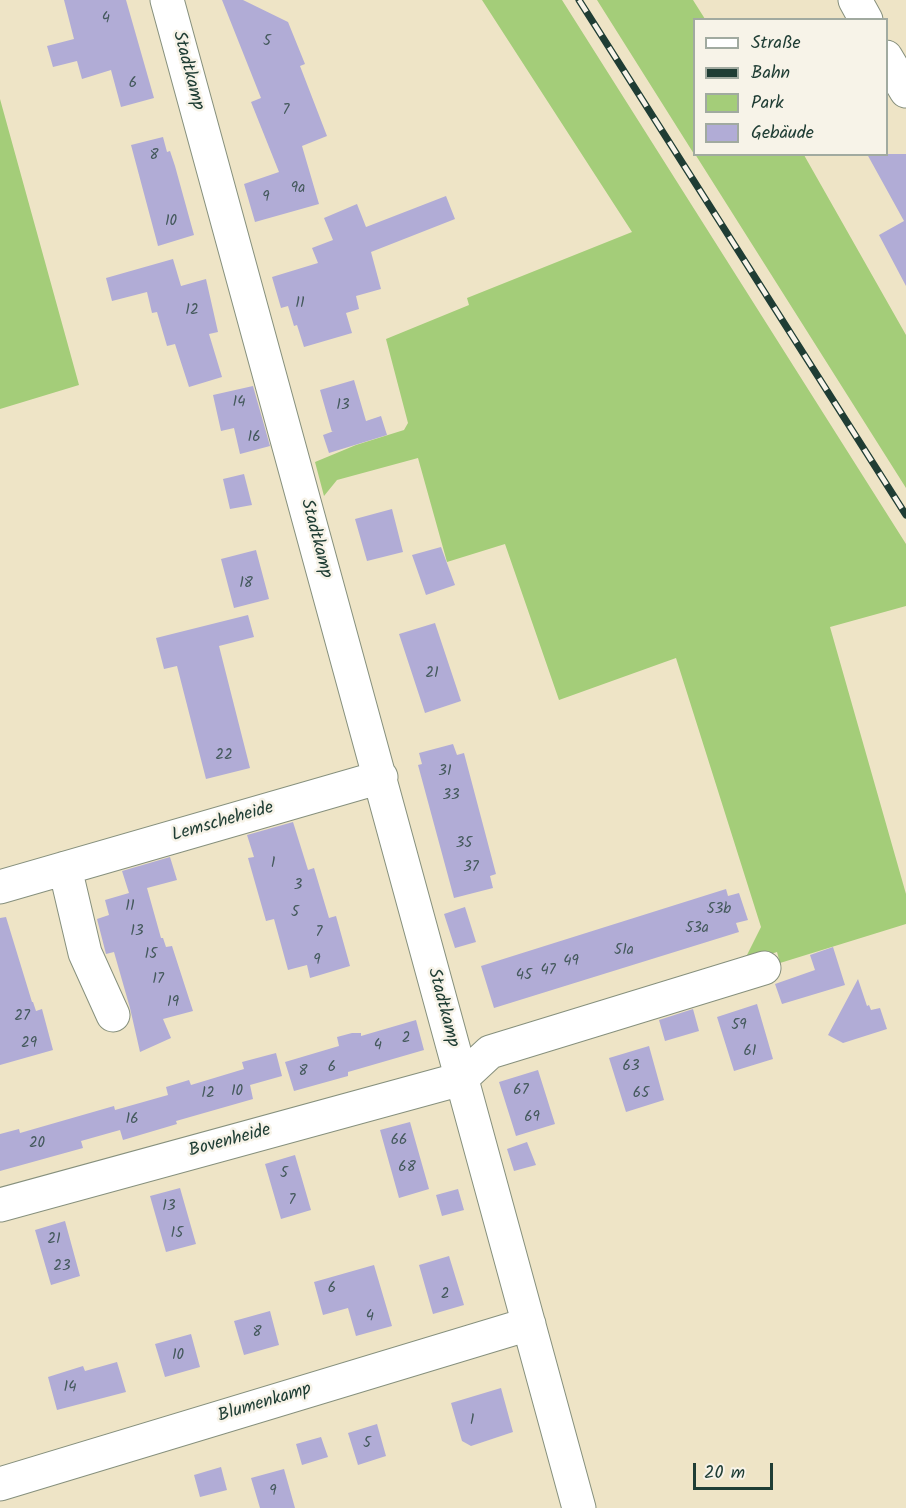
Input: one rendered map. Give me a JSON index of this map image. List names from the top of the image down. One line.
{"streets":{"street":["Stadtkamp","Lemscheheide","Bovenheide","Blumenkamp"]},"crossings":[["Stadtkamp","Lemscheheide"],["Stadtkamp","Bovenheide"],["Stadtkamp","Blumenkamp"]],"house_numbers":["4","5","6","7","8","9a","9","10","11","12","14","13","16","18","21","22","31","33","35","1","37","3","11","53b","5","53a","13","7","51a","15","9","49","47","45","17","19","27","59","2","29","4","61","63","6","8","67","10","12","65","69","16","66","20","68","5","7","13","15","21","23","6","2","4","8","10","14","1","5","9"],"legend":["Straße","Bahn","Park","Gebäude"],"scale_bar":"20 m"}
